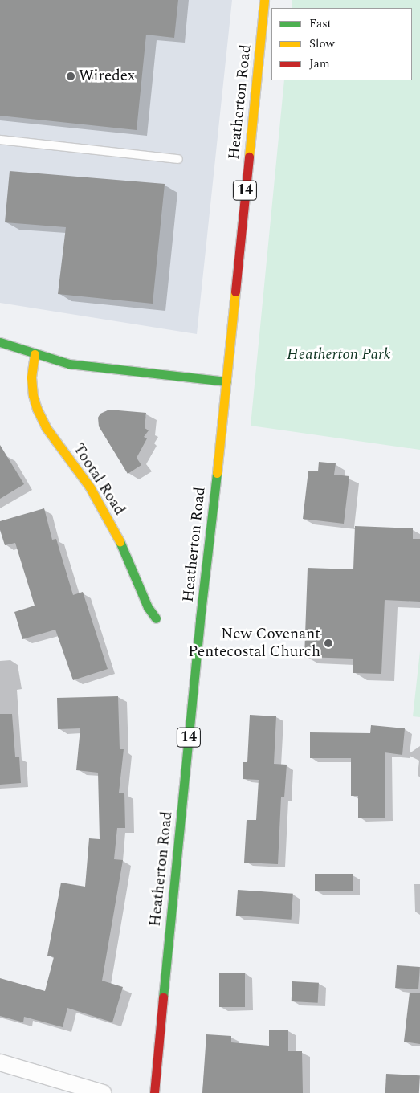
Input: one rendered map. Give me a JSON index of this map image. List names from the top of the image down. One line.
{"streets":{"main road":["Heatherton Road","14","Tootal Road"]},"parks":["Heatherton Park"],"places":["Wiredex","New Covenant Pentecostal Church"],"legend":["Fast","Slow","Jam"]}
